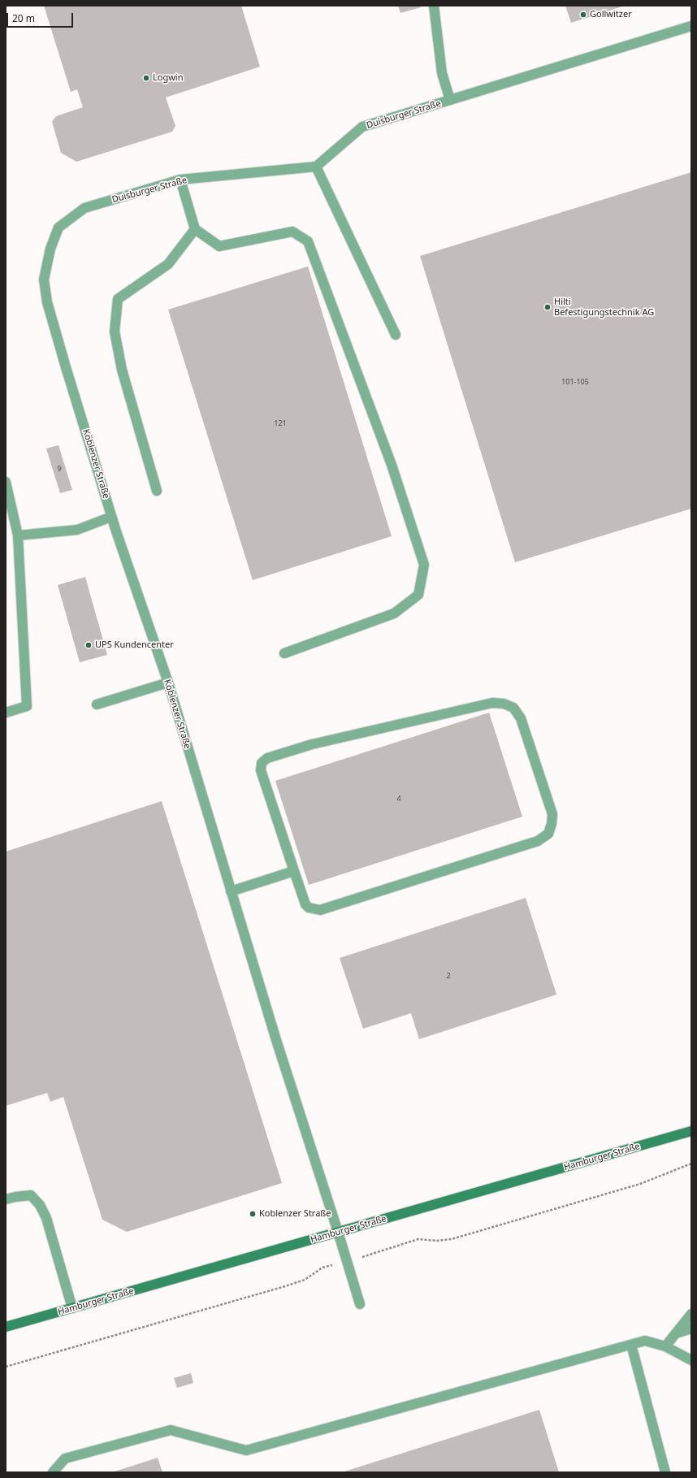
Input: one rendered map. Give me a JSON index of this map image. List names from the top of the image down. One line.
{"streets":{"street":["Duisburger Straße","Koblenzer Straße","Hamburger Straße"]},"crossings":[["Duisburger Straße","Koblenzer Straße"],["Koblenzer Straße","Hamburger Straße"]],"places":["Gollwitzer","Logwin","Hilti Befestigungstechnik AG","UPS Kundencenter","Koblenzer Straße"],"house_numbers":["101-105","121","9","4","2"],"scale_bar":"20 m"}
